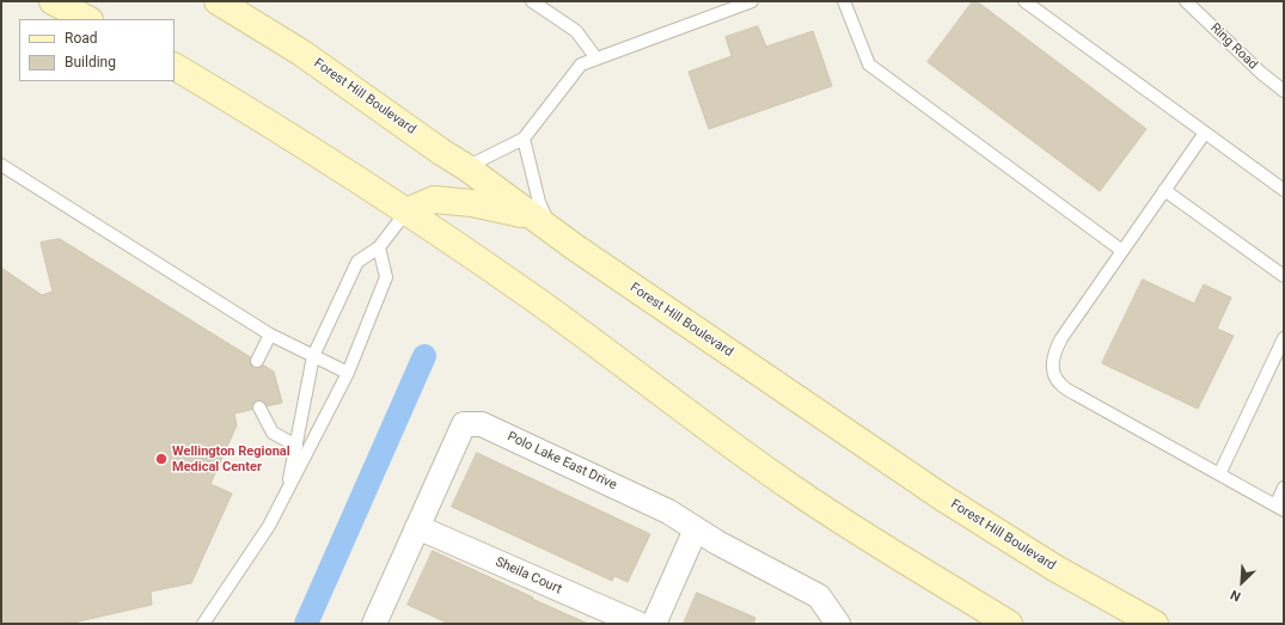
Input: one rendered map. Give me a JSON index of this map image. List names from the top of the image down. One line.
{"streets":{"main road":["Forest Hill Boulevard"],"street":["Polo Lake East Drive","Sheila Court"],"lane":["Ring Road"]},"crossings":[["Polo Lake East Drive","Sheila Court"]],"places":["Wellington Regional Medical Center"],"legend":["Road","Building"],"north":"bottom left"}
